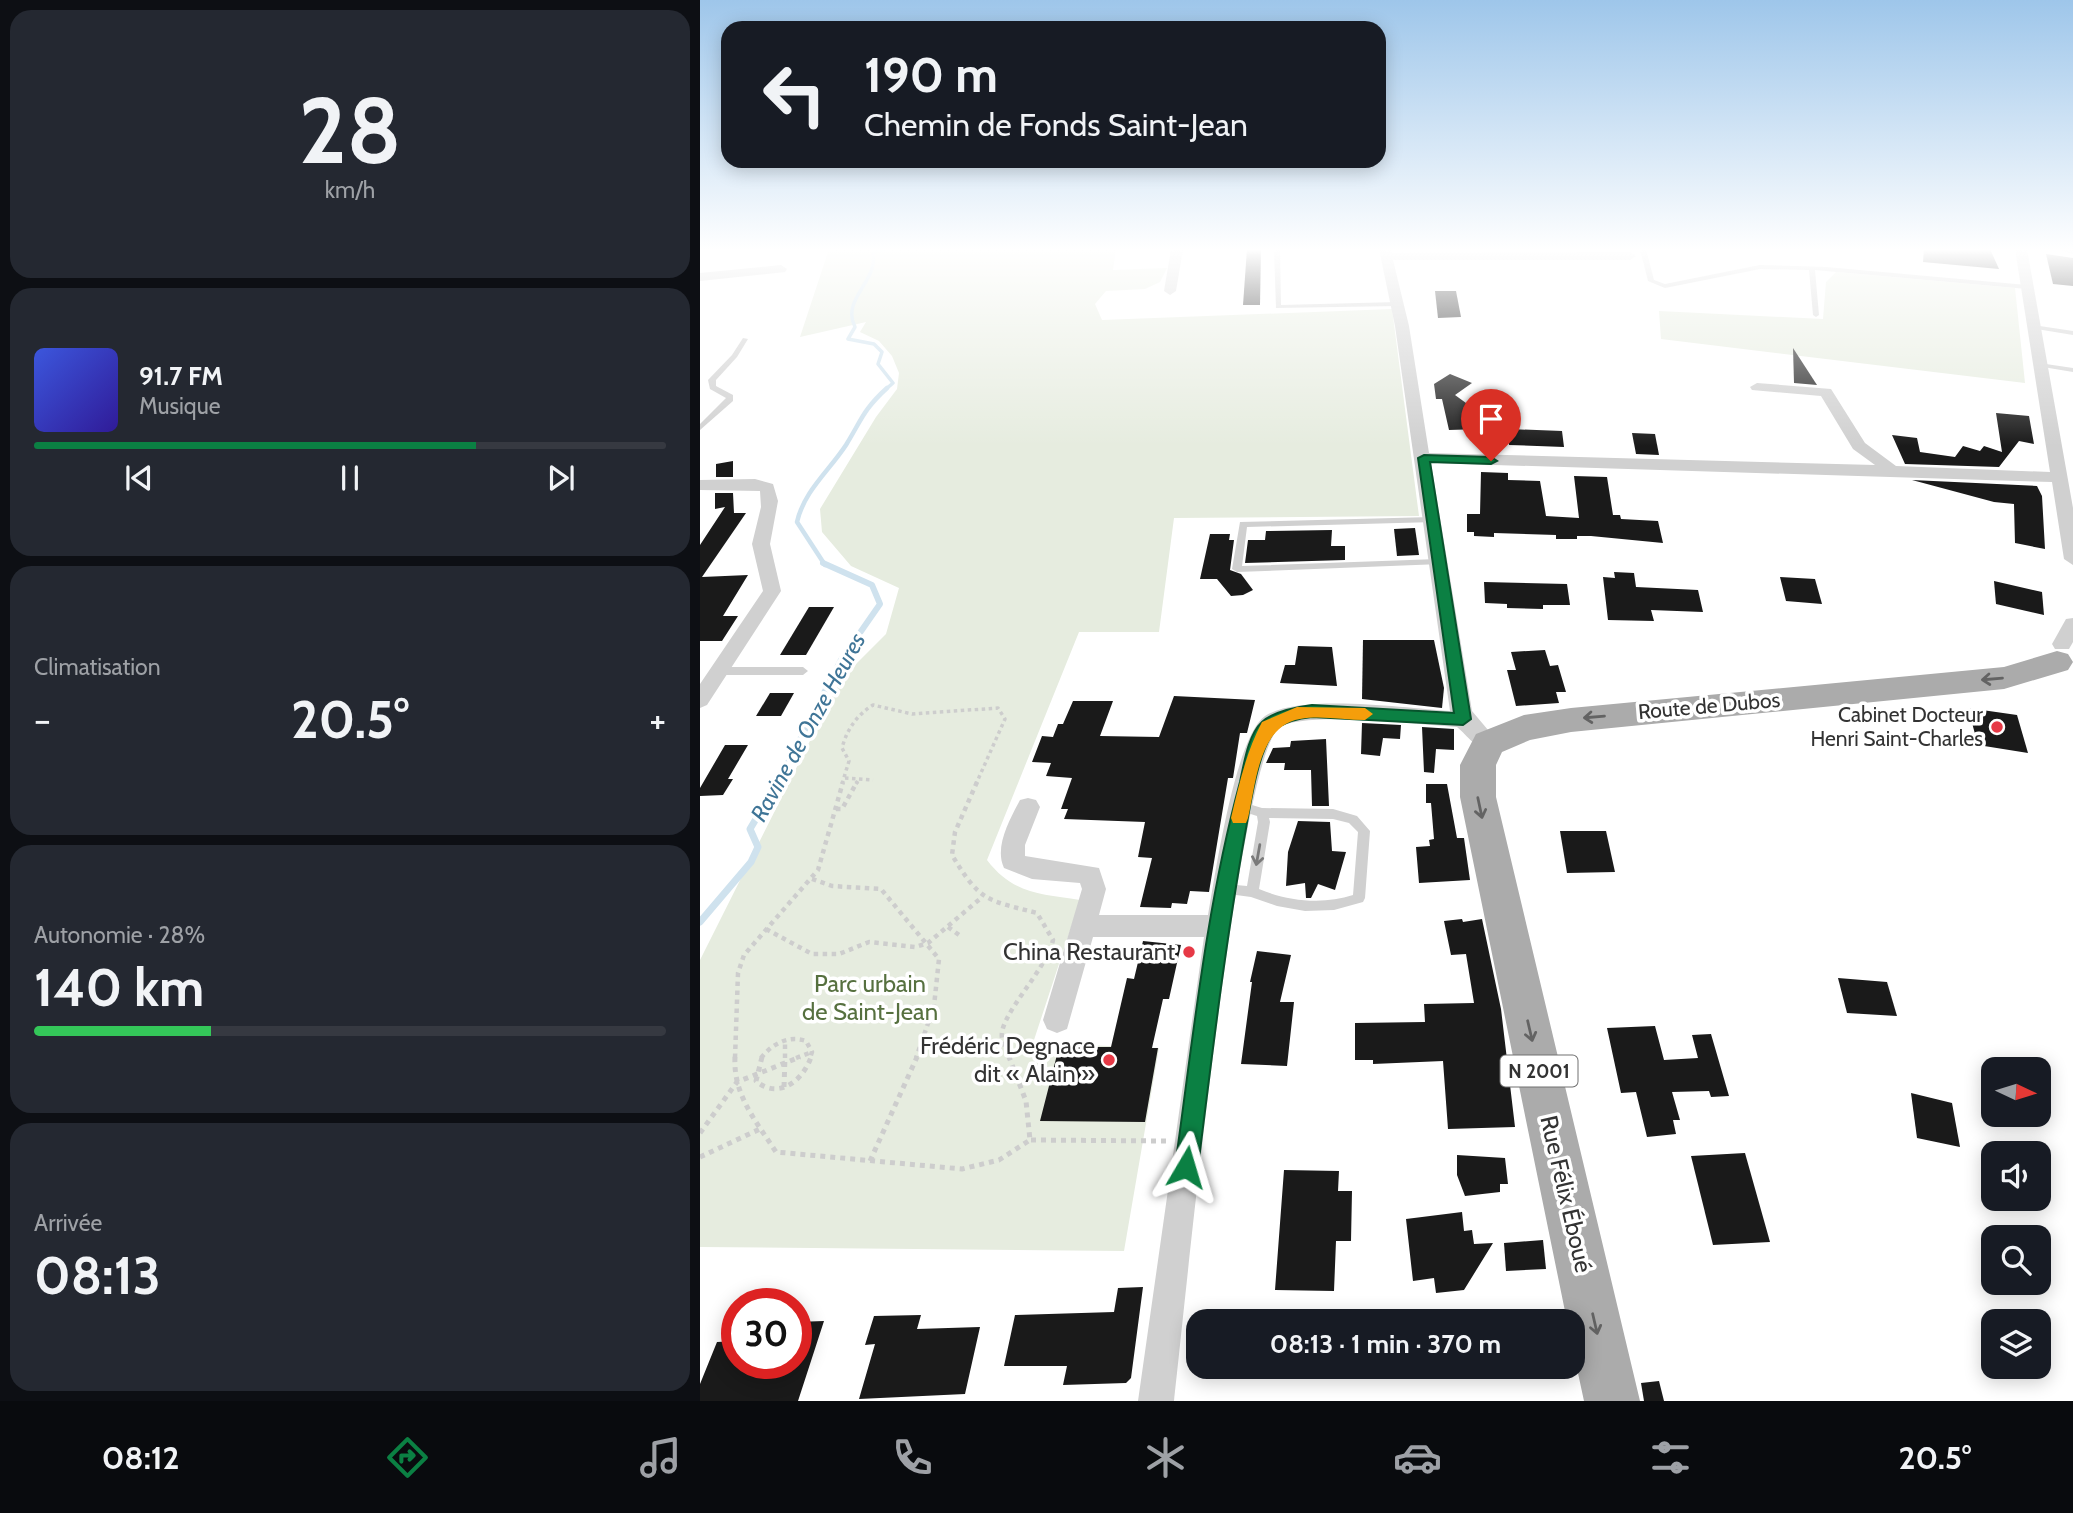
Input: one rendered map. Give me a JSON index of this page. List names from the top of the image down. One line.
{"streets":{"main road":["Route de Dubos","N 2001","Rue Félix Éboué"]},"crossings":[["Route de Dubos","Rue Félix Éboué"]],"one_way":["Route de Dubos","Rue Félix Éboué"],"water":["Ravine de Onze Heures"],"parks":["Parc urbain de Saint-Jean"],"places":["Cabinet Docteur Henri Saint-Charles","China Restaurant","Frédéric Degnace dit « Alain »"],"north":"right","page":{"tile":[["28","km/h"],"Climatisation",["Autonomie · 28%","140 km"],["Arrivée","08:13"]],"turn":["190 m","Chemin de Fonds Saint-Jean"],"song":["91.7 FM","Musique"],"heat":["−","20.5°","+"],"limit":"30","trip":"08:13 · 1 min · 370 m","tabs":["08:12","20.5°"]}}
